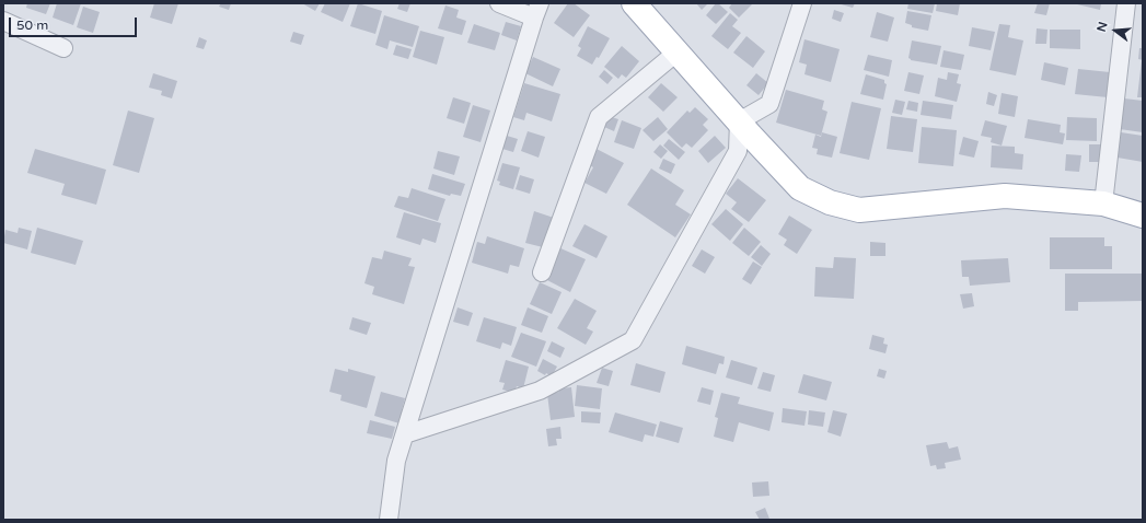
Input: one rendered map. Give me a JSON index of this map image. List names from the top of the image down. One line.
{"scale_bar":"50 m","north":"left"}
